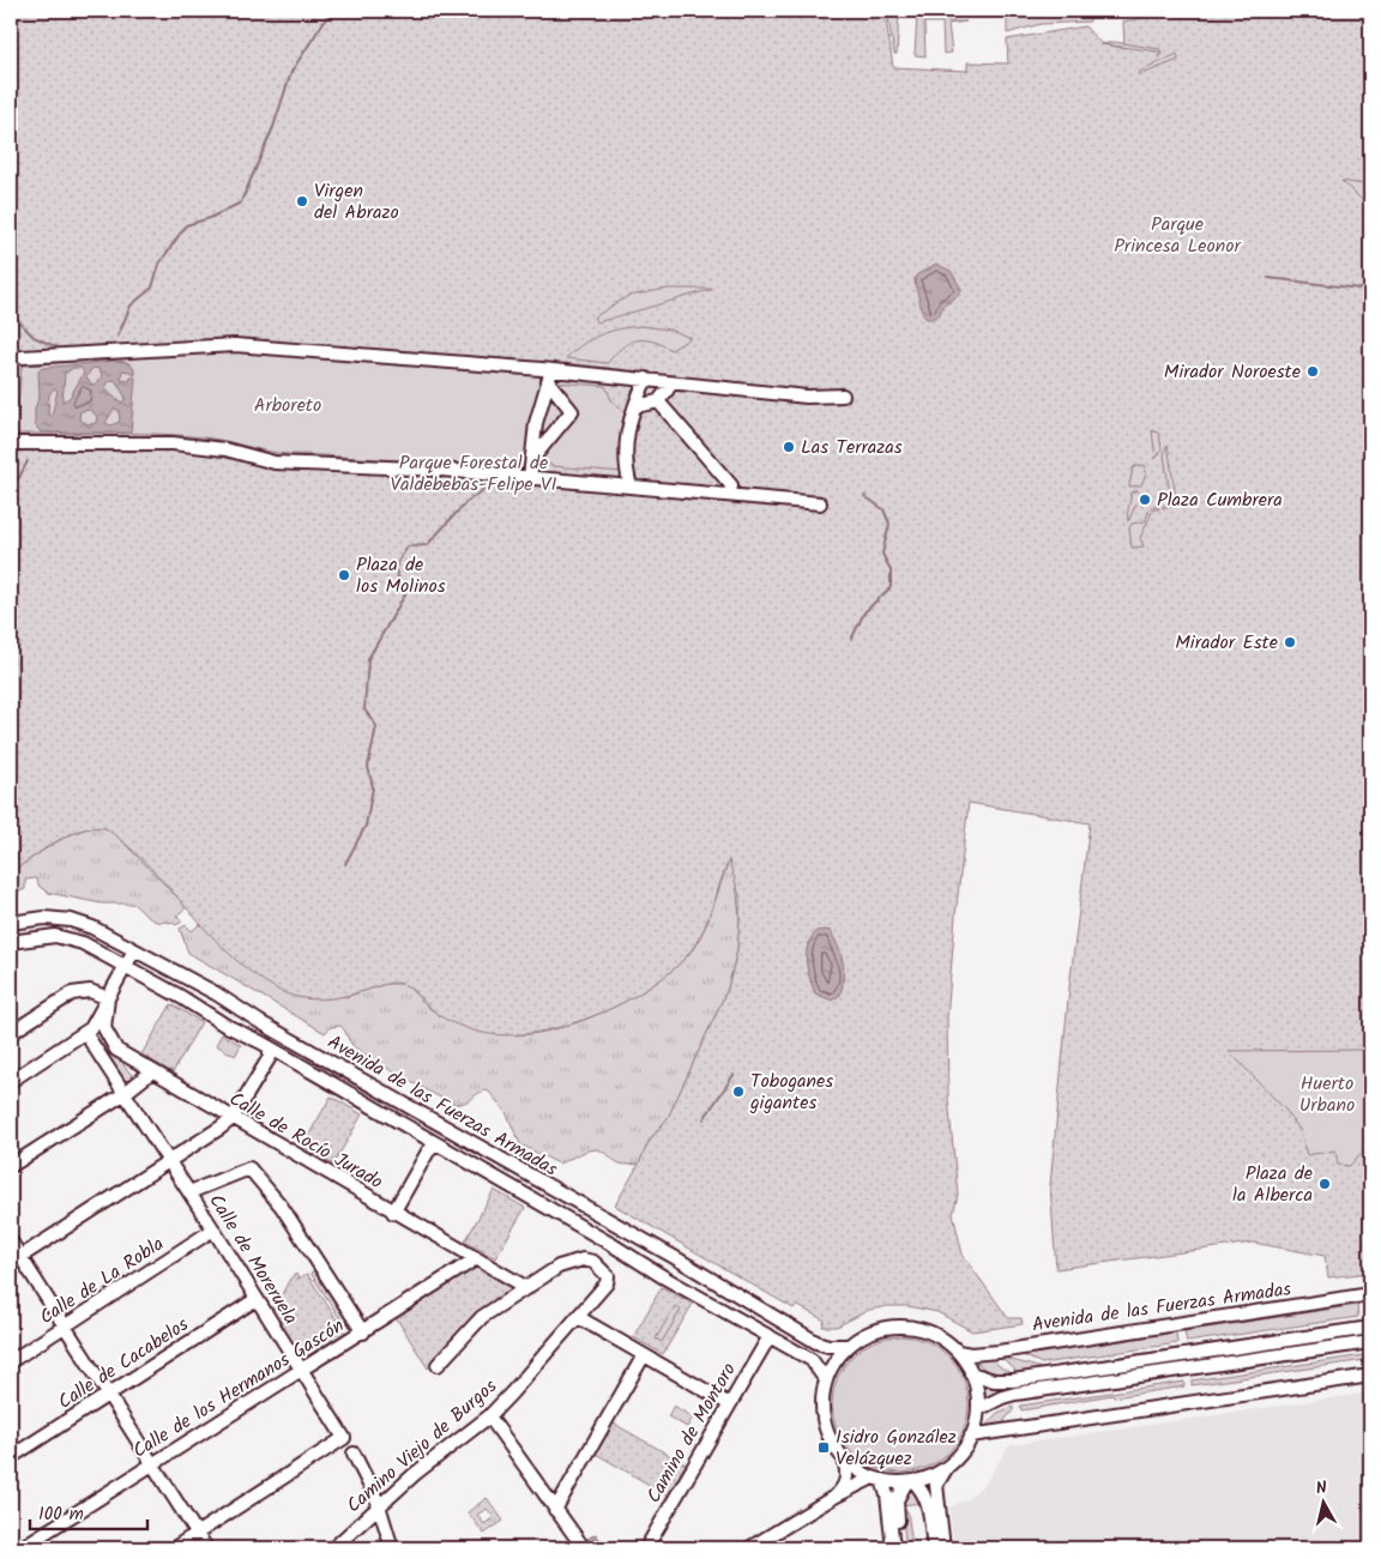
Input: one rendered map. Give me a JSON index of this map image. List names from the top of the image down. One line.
{"streets":{"street":["Avenida de las Fuerzas Armadas","Calle de Rocío Jurado","Calle de Moreruela","Calle de La Robla","Calle de Cacabelos","Calle de los Hermanos Gascón","Camino de Montoro","Camino Viejo de Burgos"]},"crossings":[["Avenida de las Fuerzas Armadas","Camino de Montoro"],["Calle de Rocío Jurado","Calle de los Hermanos Gascón"],["Calle de Rocío Jurado","Camino Viejo de Burgos"],["Calle de Moreruela","Calle de La Robla"],["Calle de Moreruela","Calle de Cacabelos"],["Calle de Moreruela","Calle de los Hermanos Gascón"]],"parks":["Parque Princesa Leonor","Arboreto","Parque Forestal de Valdebebas-Felipe VI","Huerto Urbano"],"places":{"other":["Virgen del Abrazo","Mirador Noroeste","Las Terrazas","Plaza Cumbrera","Plaza de los Molinos","Mirador Este","Toboganes gigantes","Plaza de la Alberca"],"transit":["Isidro González Velázquez"]},"scale_bar":"100 m","north":"top"}
